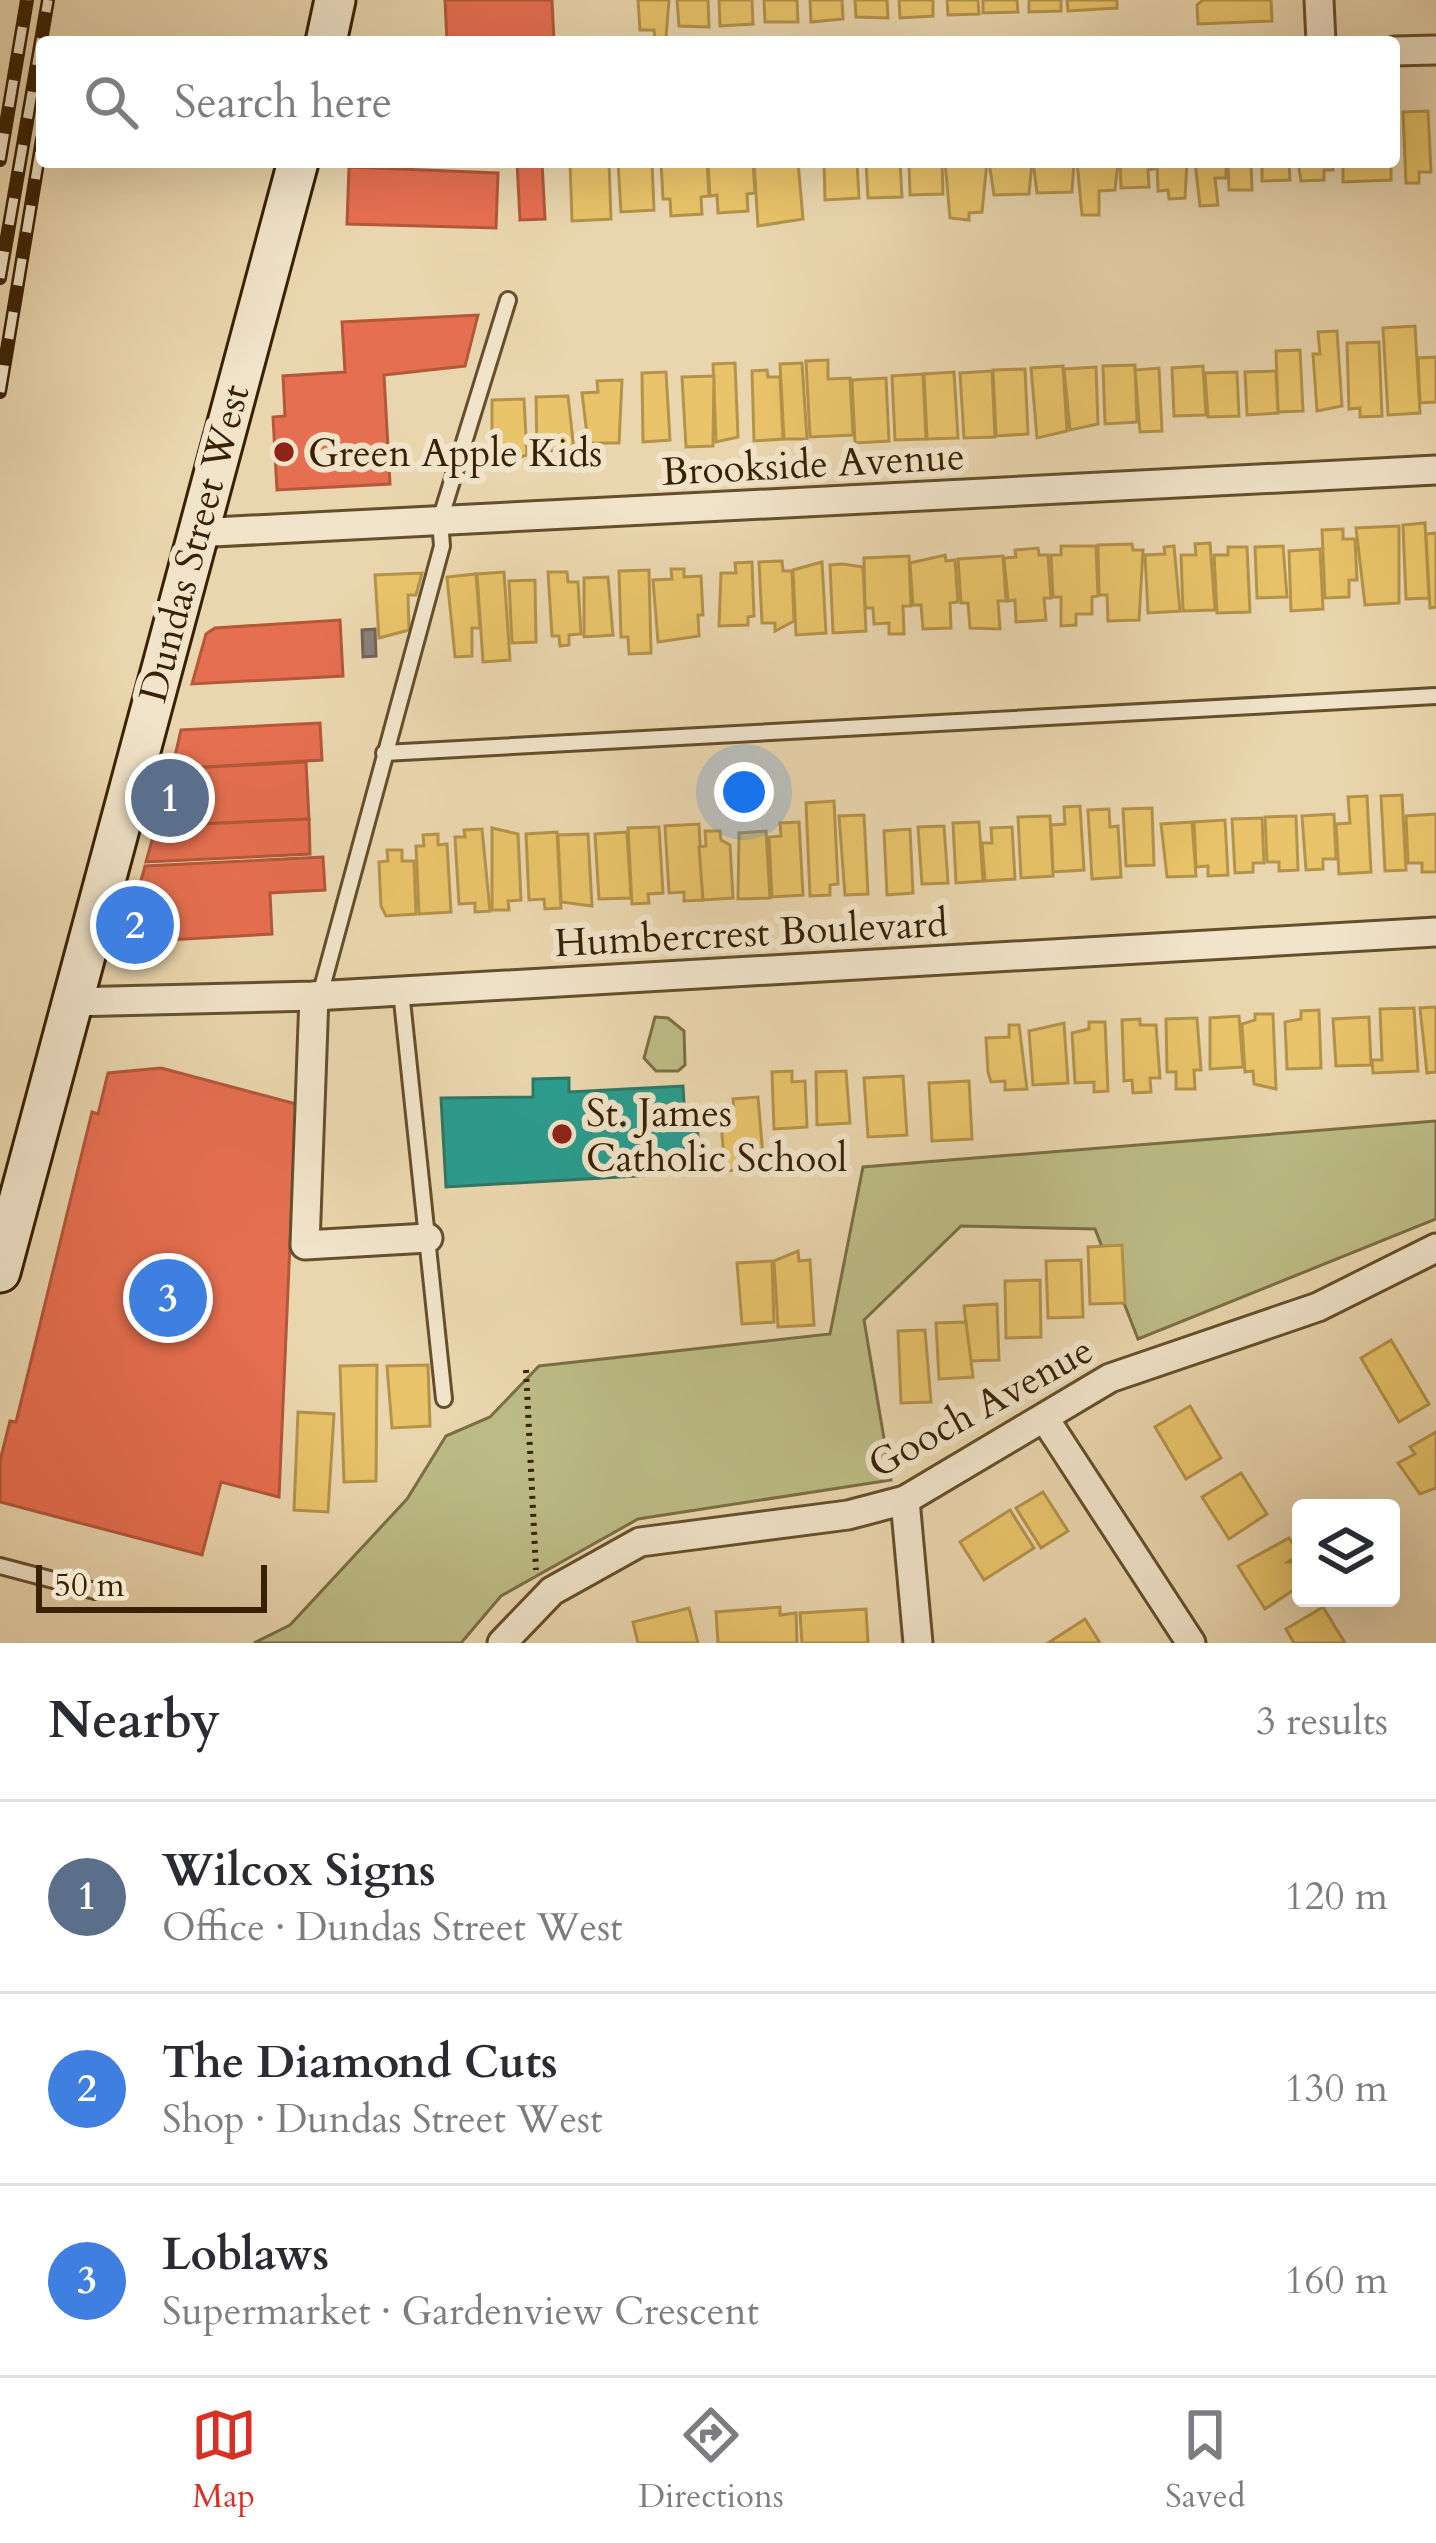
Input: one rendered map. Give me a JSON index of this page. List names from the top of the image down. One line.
{"streets":{"main road":["Dundas Street West"],"street":["Brookside Avenue","Humbercrest Boulevard","Gooch Avenue"]},"crossings":[["Brookside Avenue","Dundas Street West"],["Dundas Street West","Humbercrest Boulevard"]],"places":["Green Apple Kids","St. James Catholic School"],"scale_bar":"50 m","page":{"search":"Search here","pins":["1","2","3"],"scale":"50 m","heading":["Nearby","3 results"],"list":[{"mark":"1","name":"Wilcox Signs","note":"Office · Dundas Street West","value":"120 m"},{"mark":"2","name":"The Diamond Cuts","note":"Shop · Dundas Street West","value":"130 m"},{"mark":"3","name":"Loblaws","note":"Supermarket · Gardenview Crescent","value":"160 m"}],"nav":["Map","Directions","Saved"]}}
